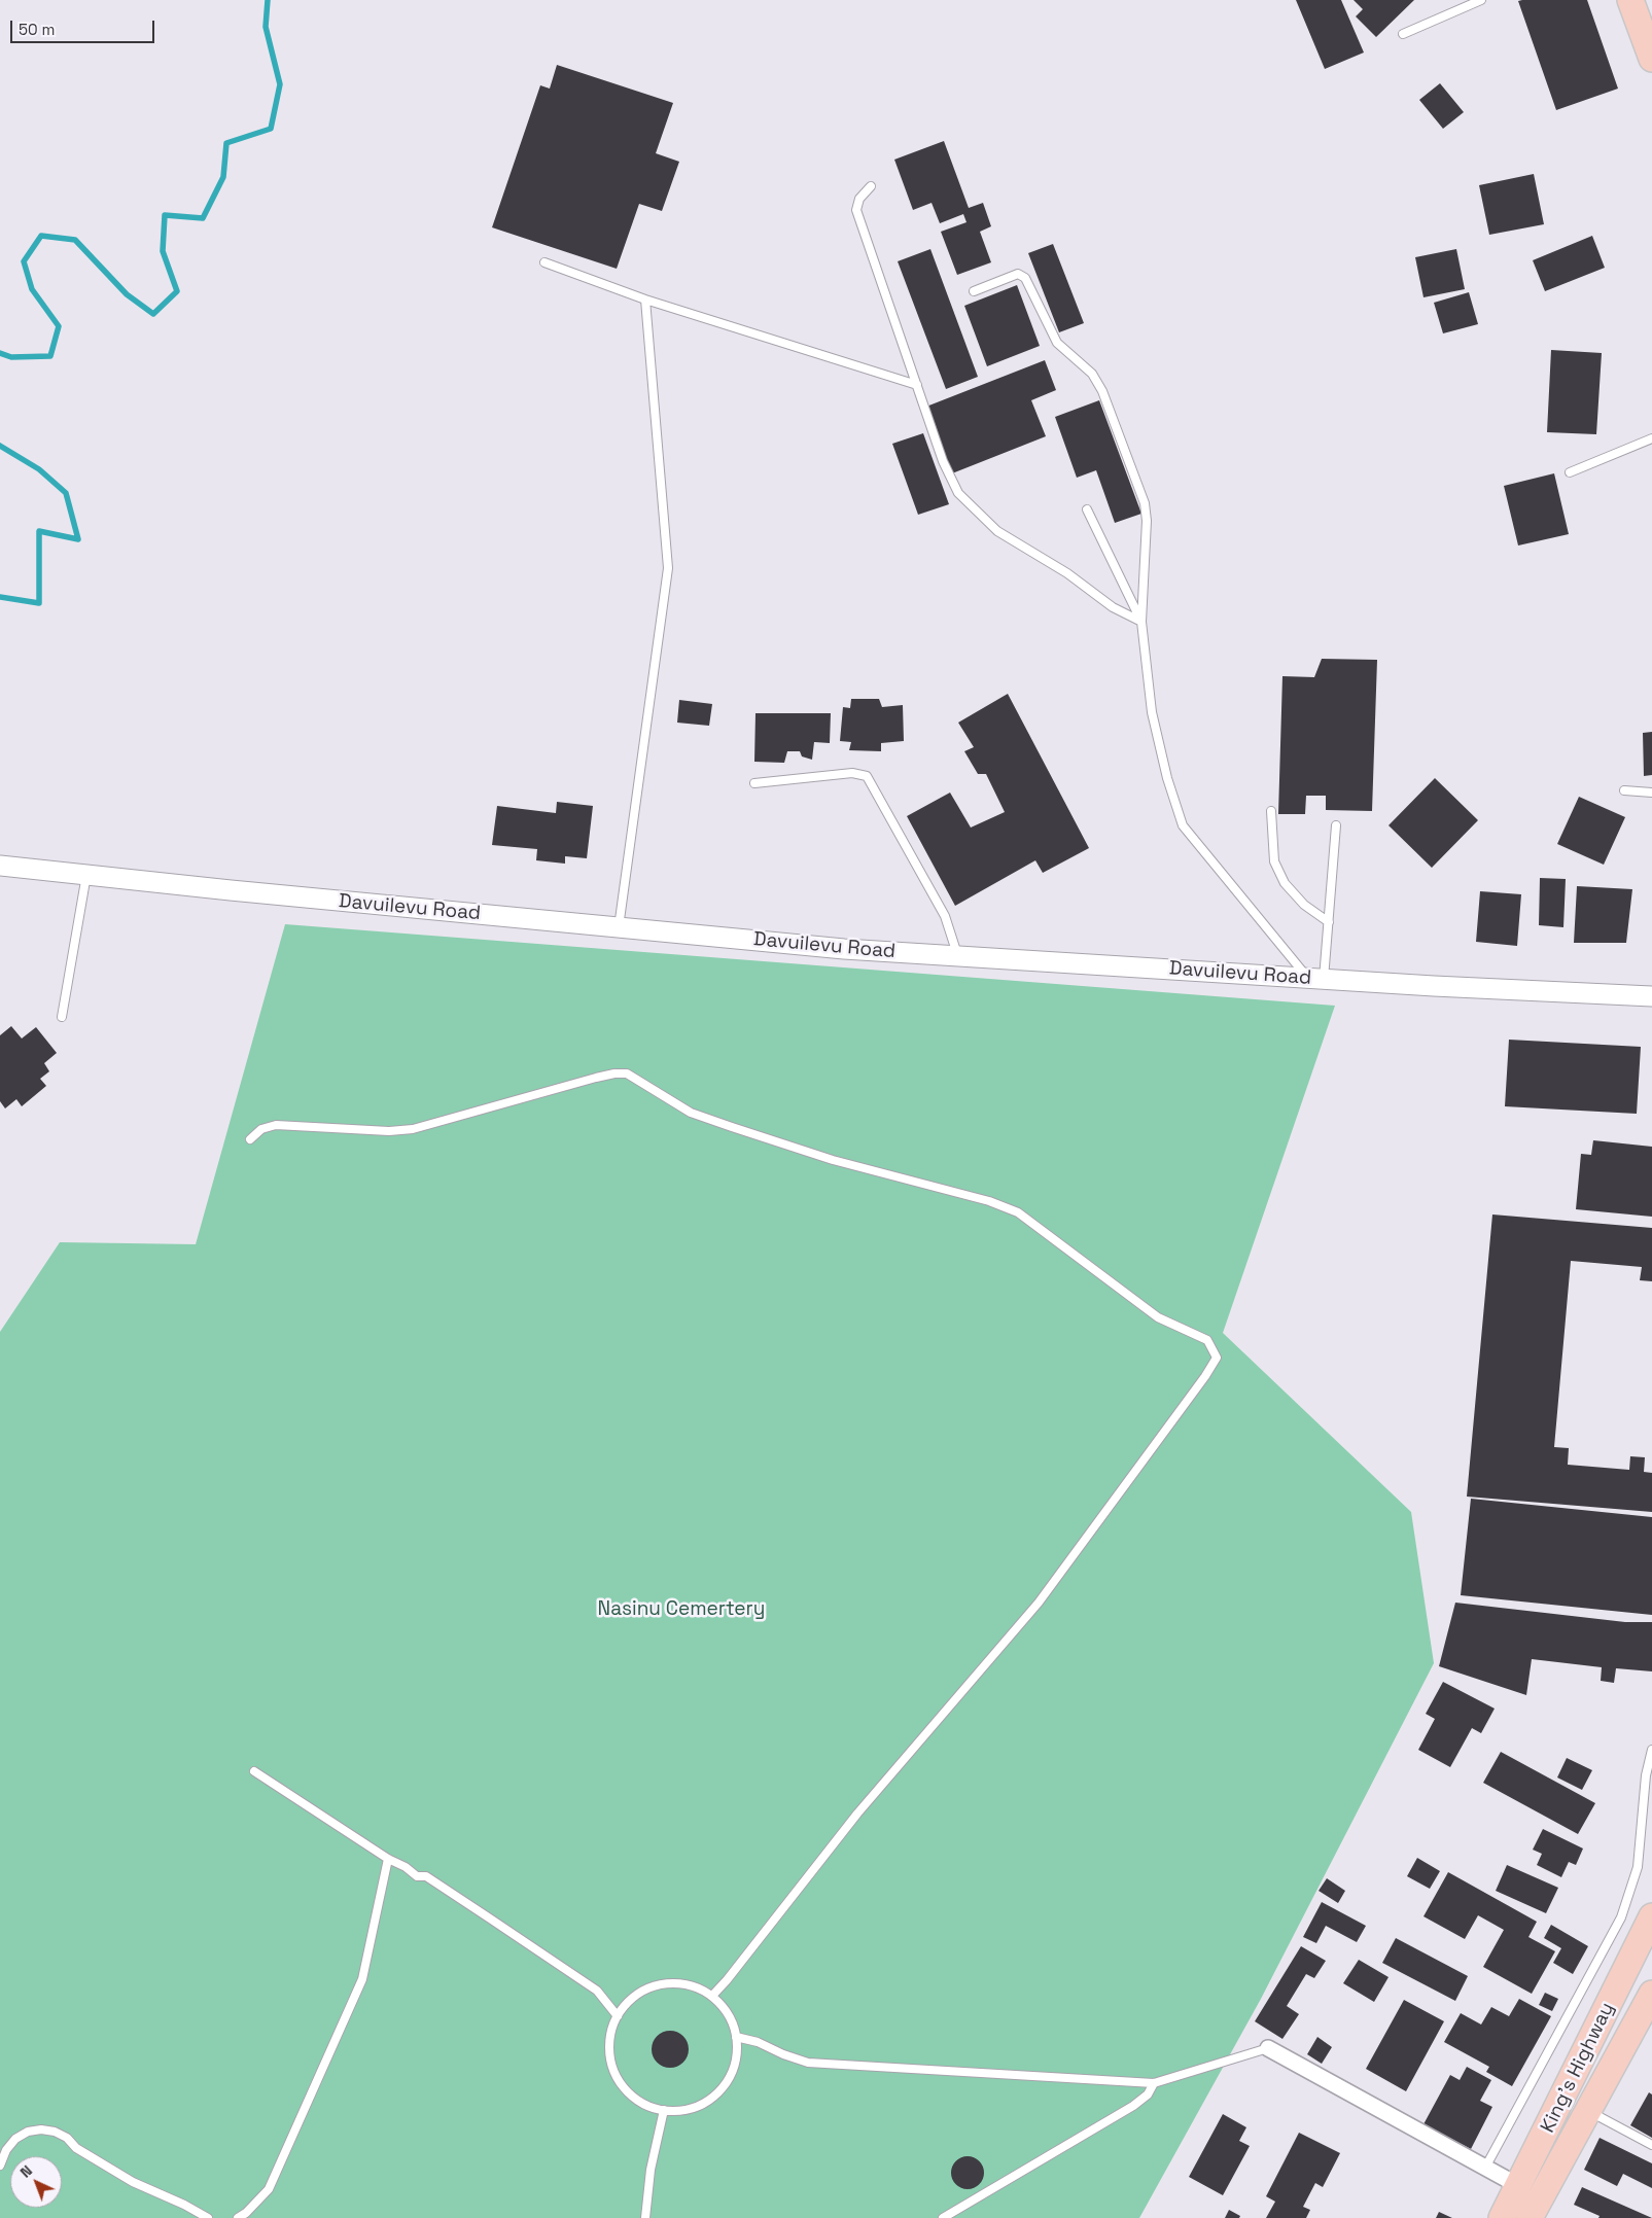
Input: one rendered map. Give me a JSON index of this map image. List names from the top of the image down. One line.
{"streets":{"highway":["King's Highway"],"street":["Davuilevu Road"]},"parks":["Nasinu Cemertery"],"scale_bar":"50 m","north":"top left"}
